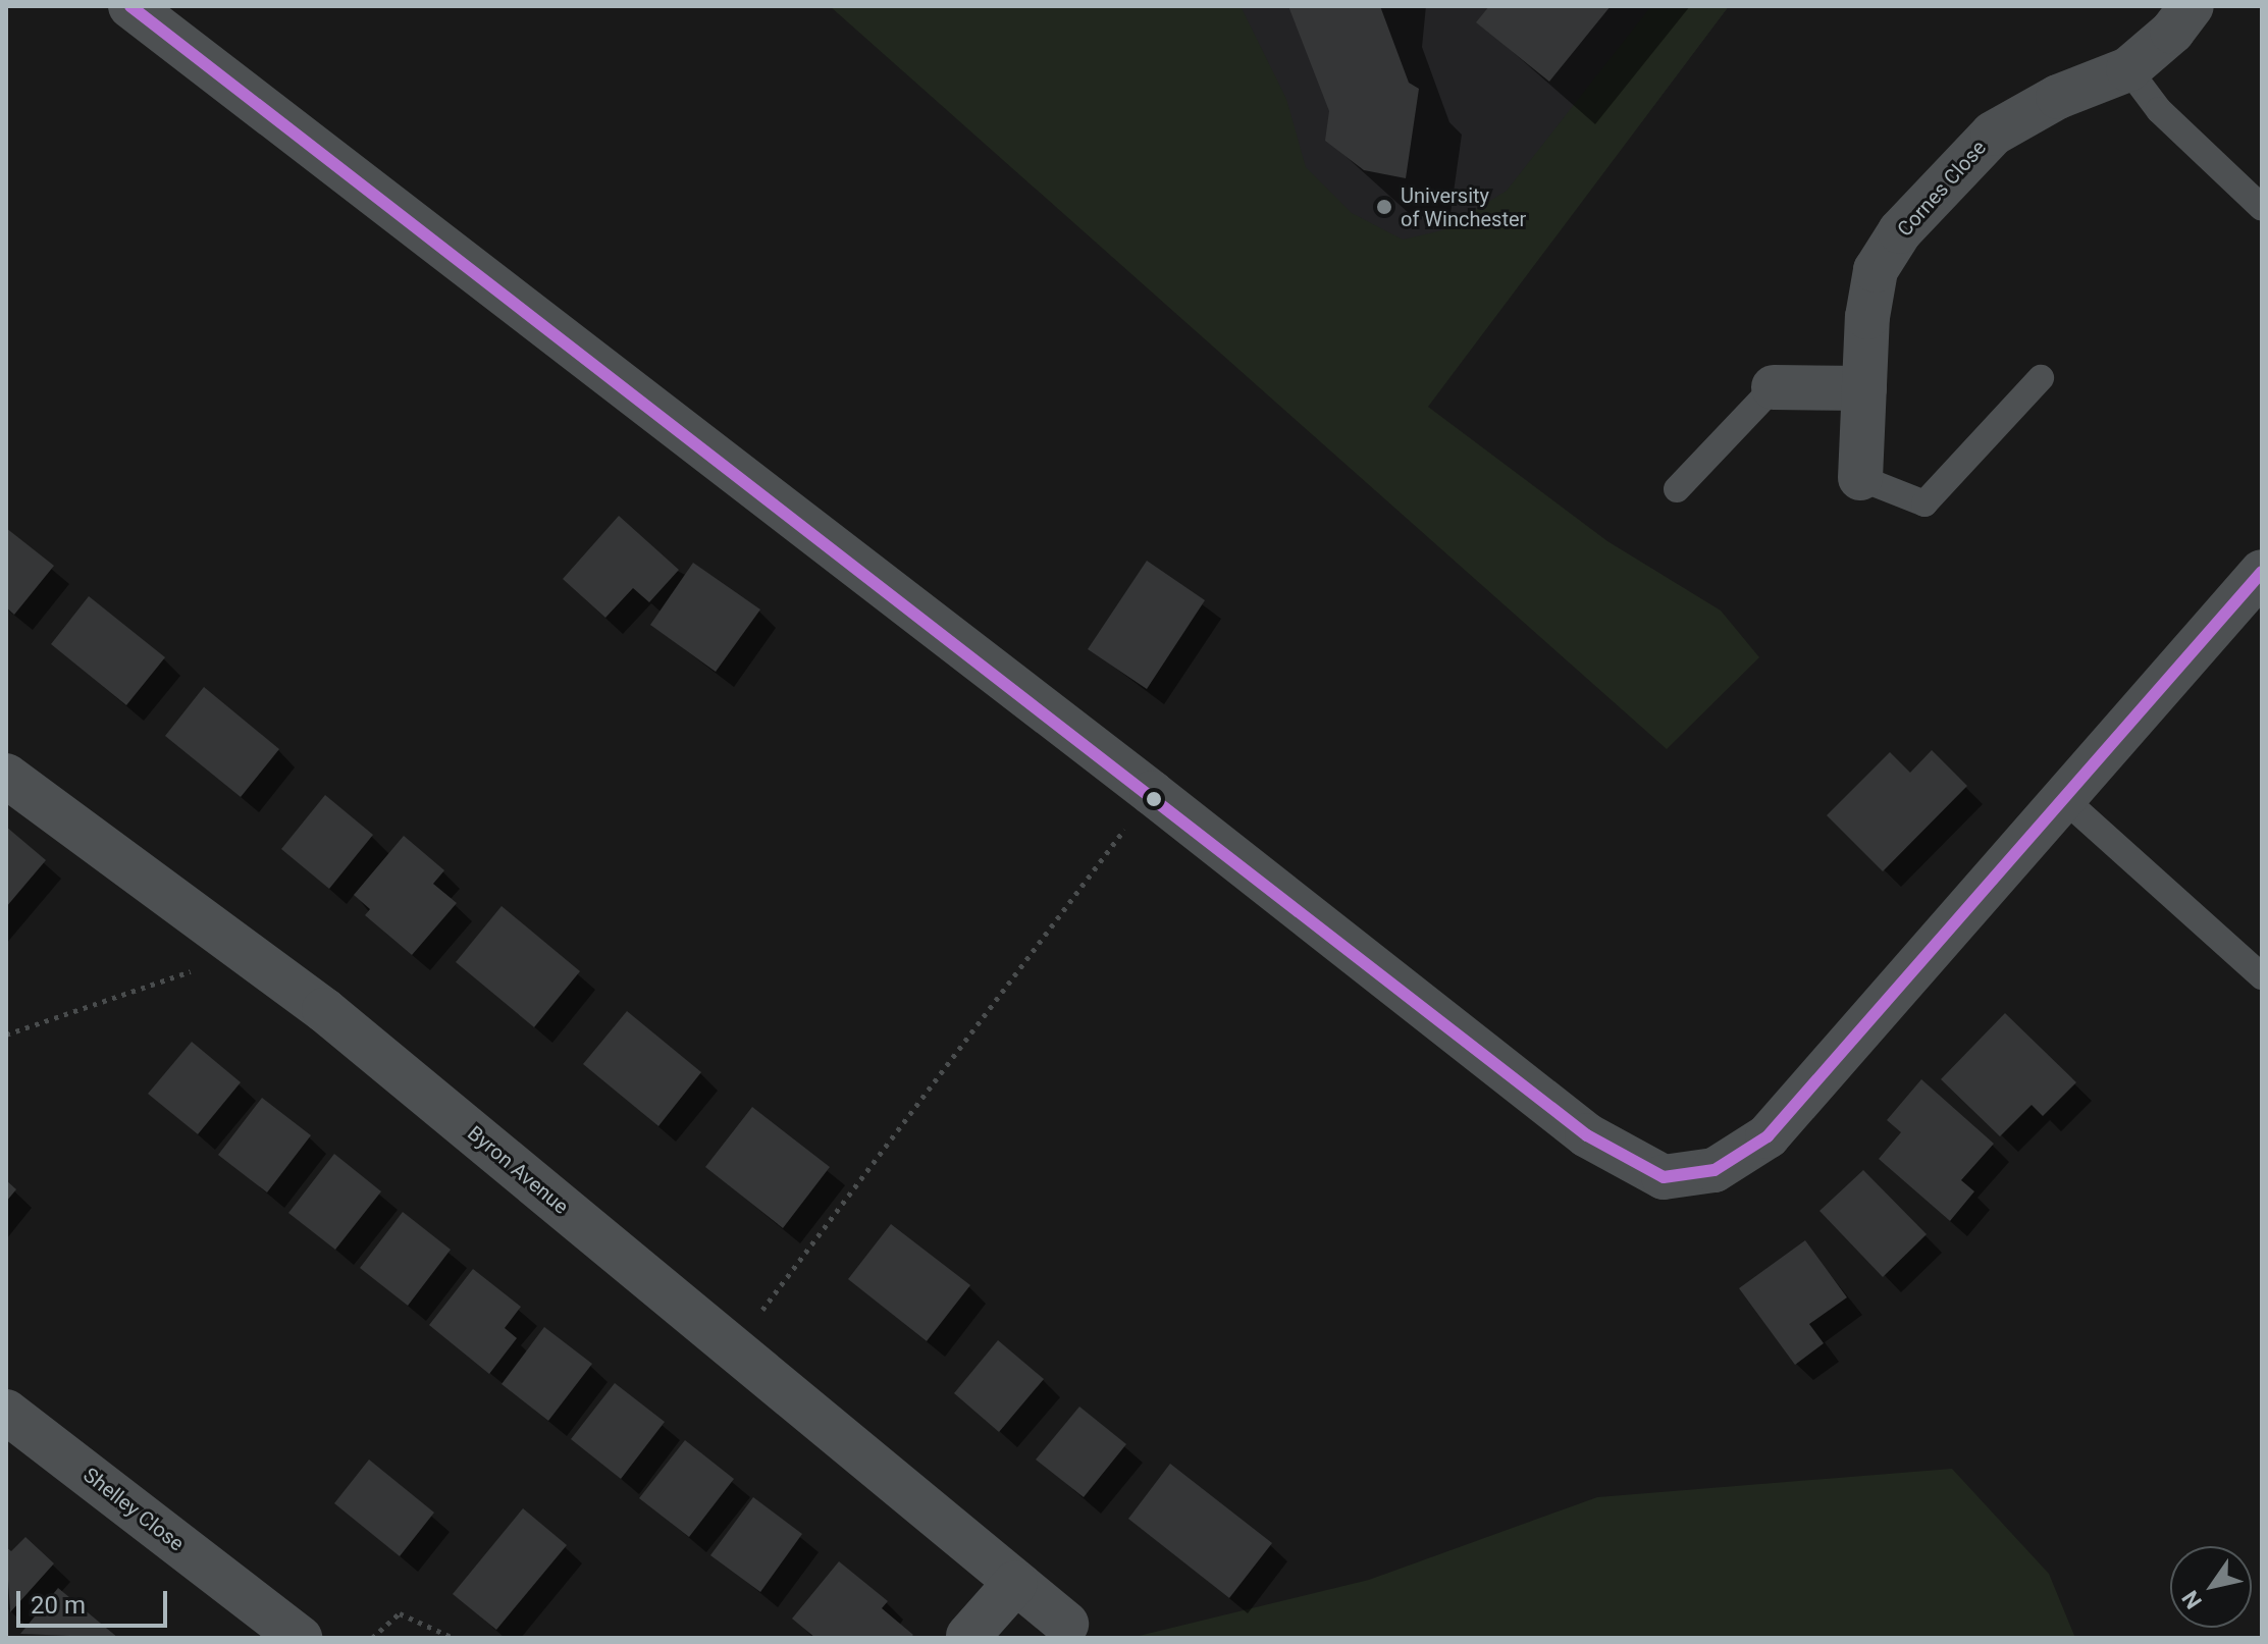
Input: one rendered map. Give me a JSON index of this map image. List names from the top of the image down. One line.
{"streets":{"street":["Cornes Close","Byron Avenue","Shelley Close"]},"places":["University of Winchester"],"scale_bar":"20 m","north":"bottom left"}
